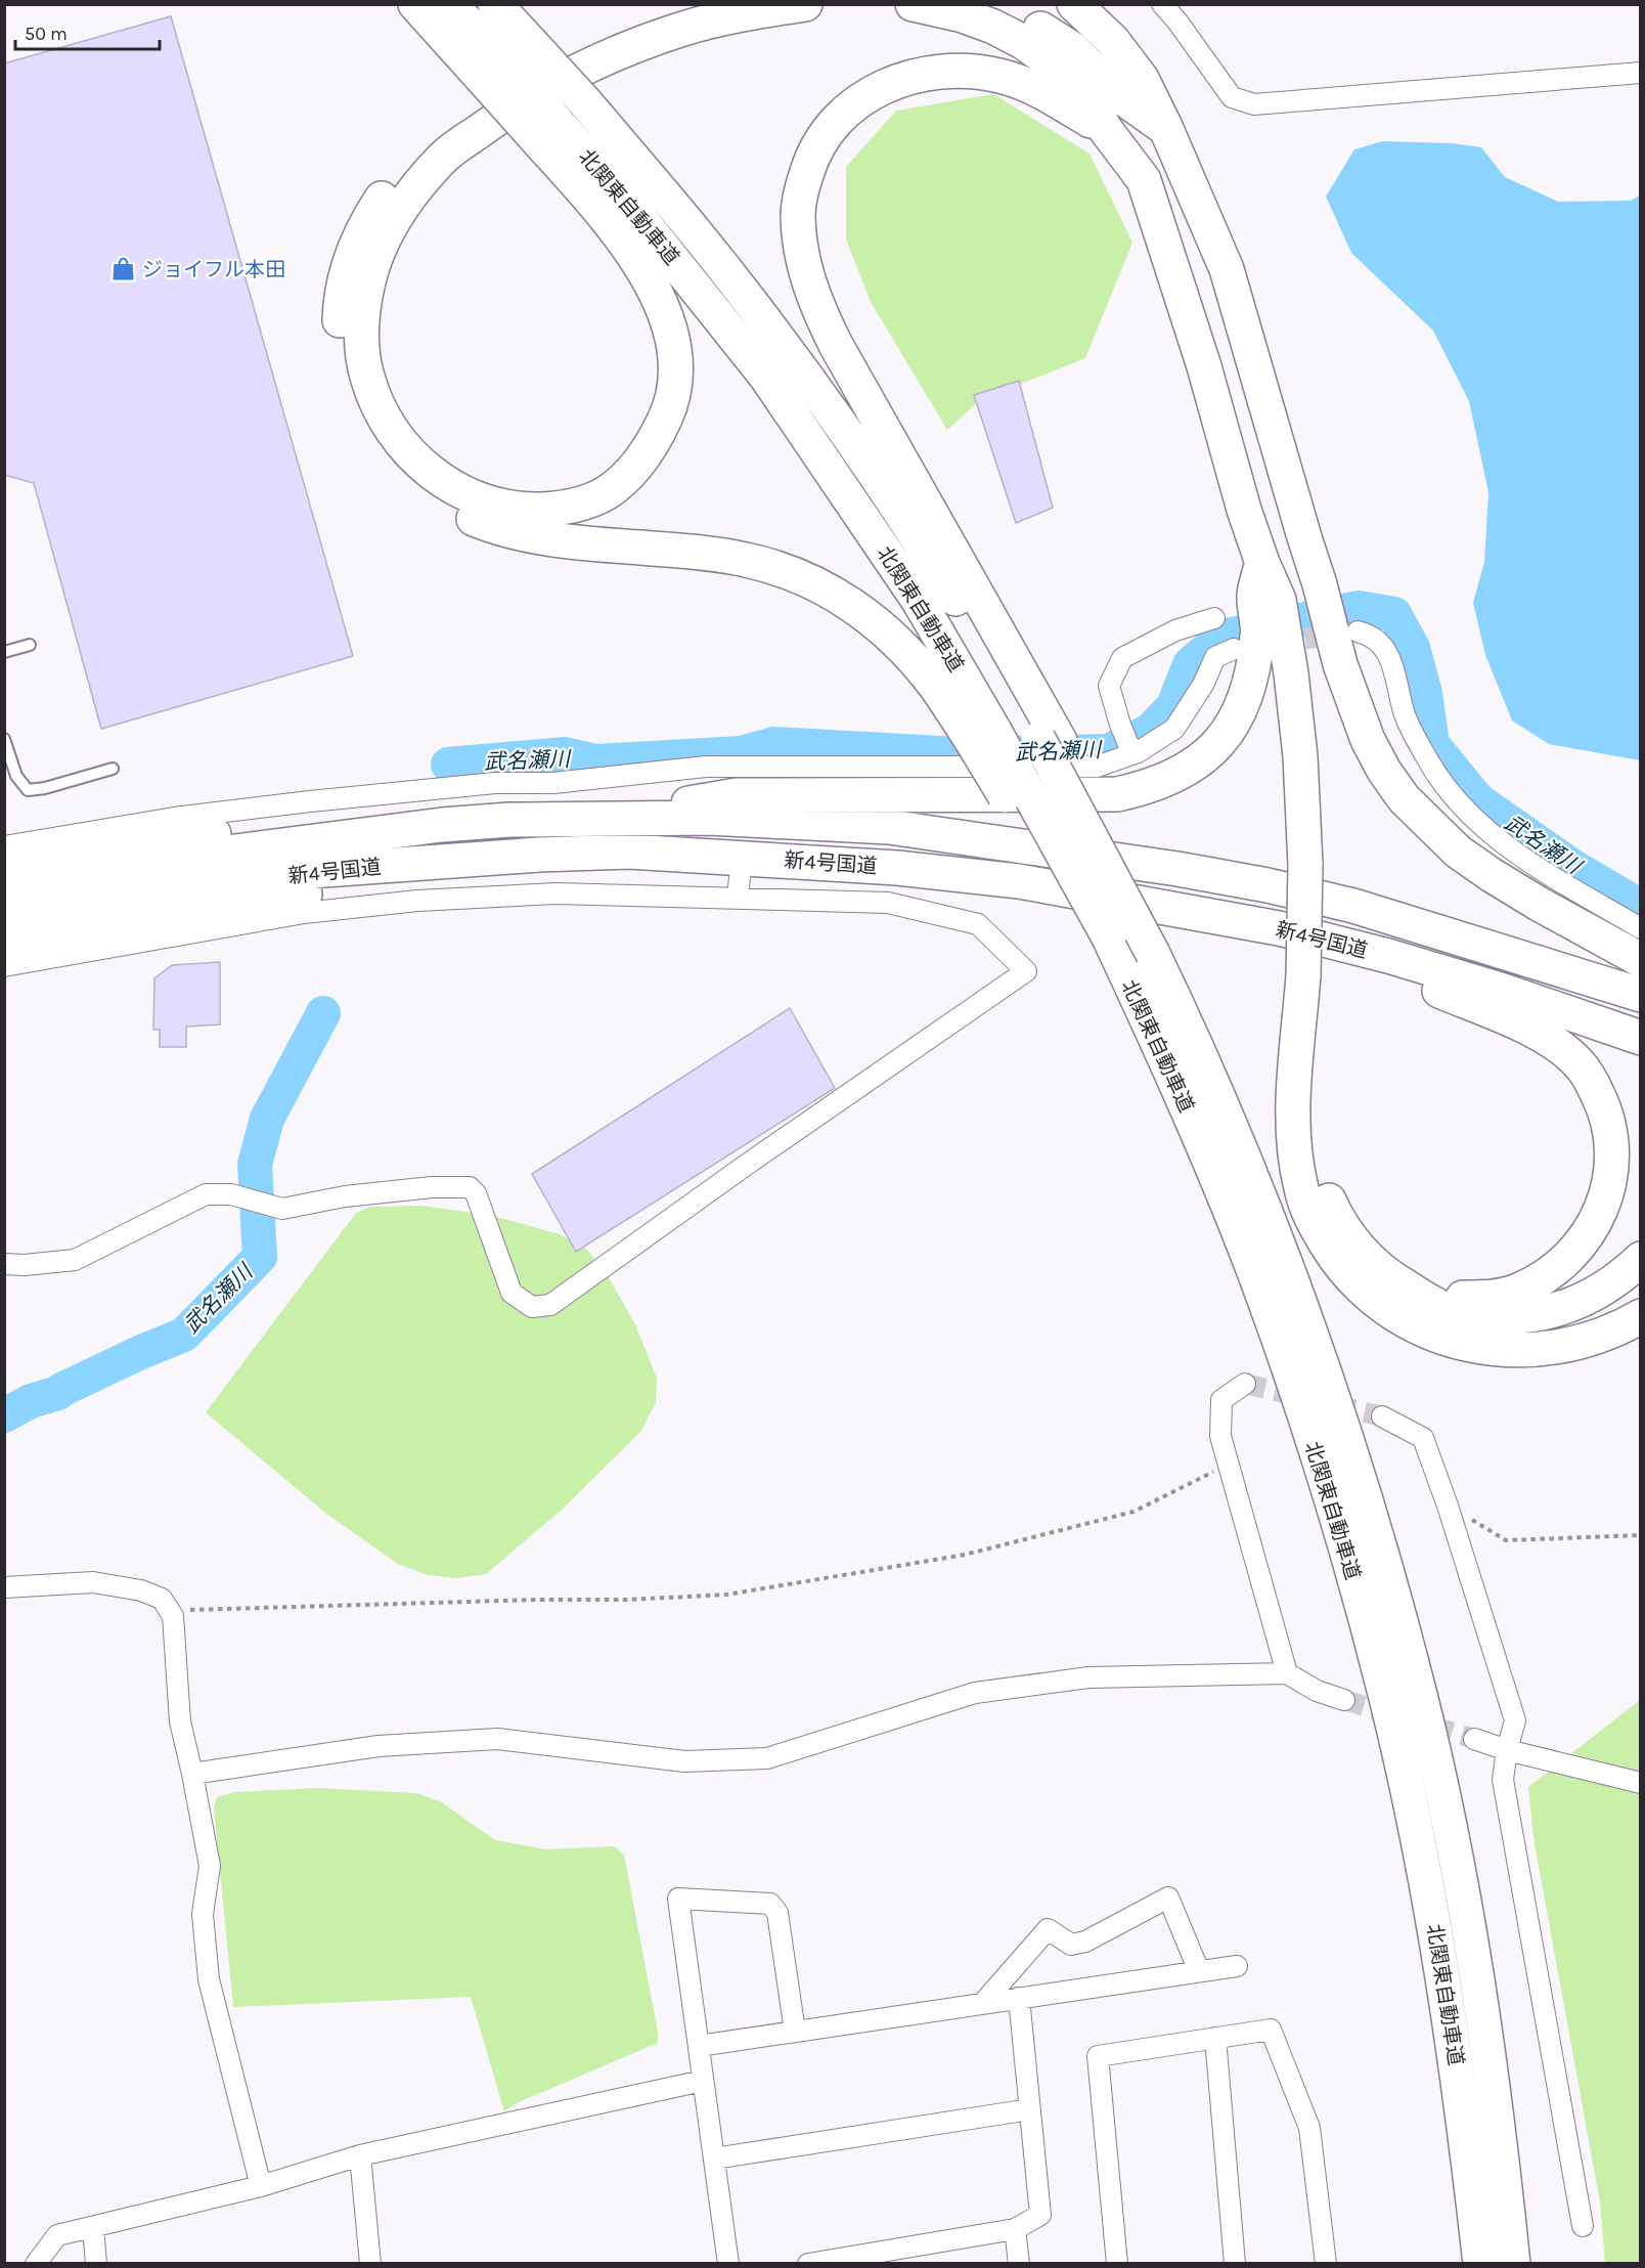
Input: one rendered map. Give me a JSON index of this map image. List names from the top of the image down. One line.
{"streets":{"highway":["北関東自動車道","新4号国道"]},"water":["武名瀬川"],"places":{"shop":["ジョイフル本田"]},"scale_bar":"50 m"}
